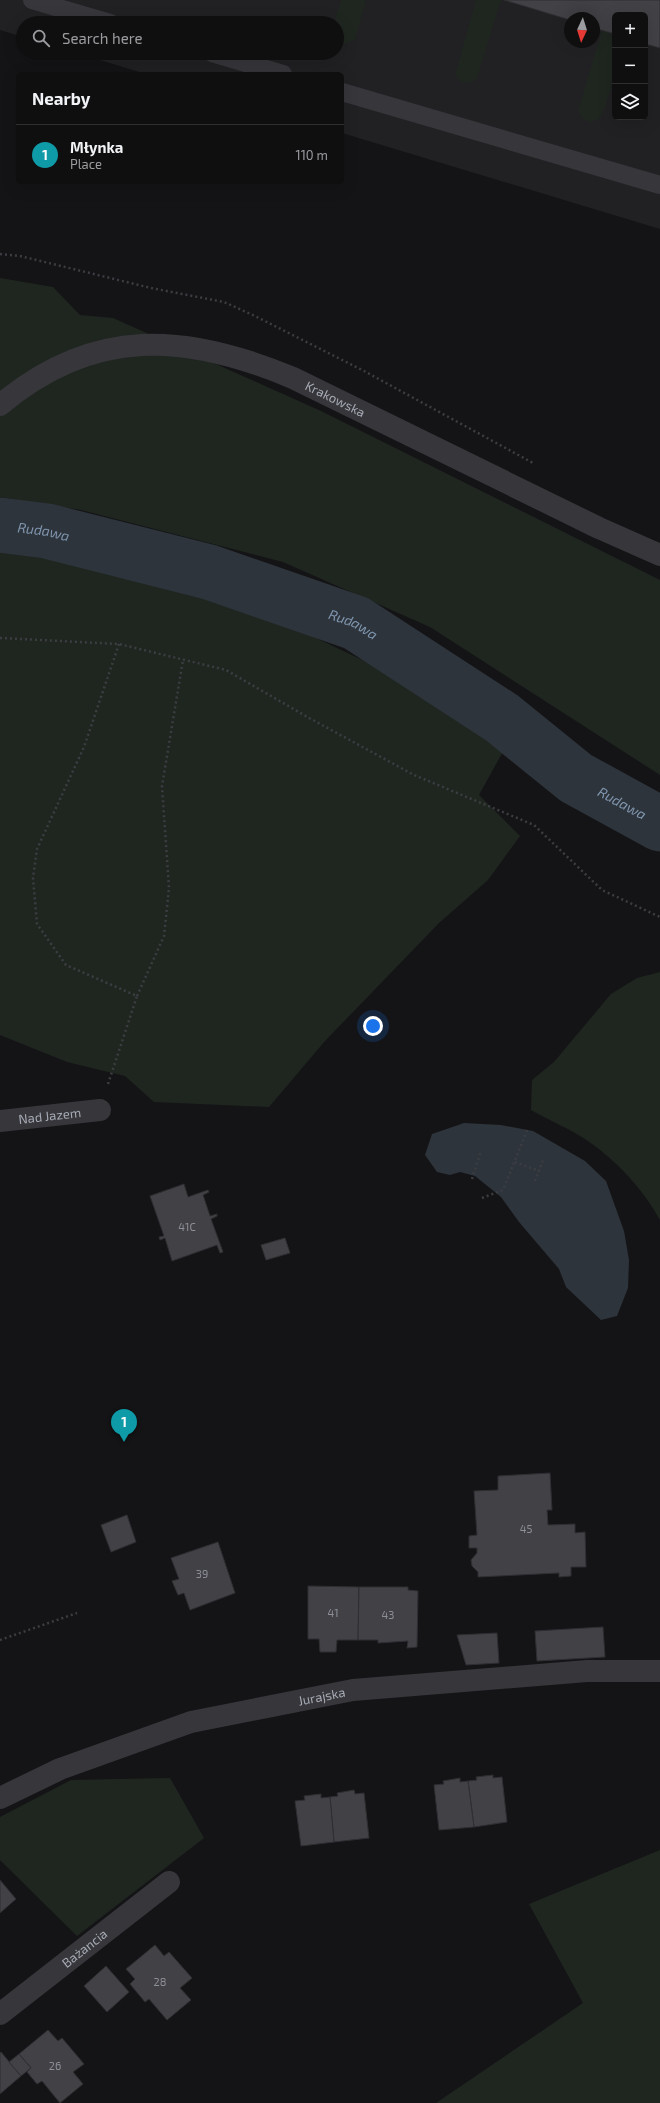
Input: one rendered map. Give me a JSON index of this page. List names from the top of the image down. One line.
{"streets":{"street":["Krakowska","Nad Jazem","Jurajska","Bażancia"]},"water":["Rudawa"],"house_numbers":["41C","45","39","41","43","28","26"],"north":"bottom","page":{"map_buttons":["+","−"],"search":"Search here","heading":"Nearby","list":[{"mark":"1","name":"Młynka","note":"Place","value":"110 m"}],"pins":"1"}}
